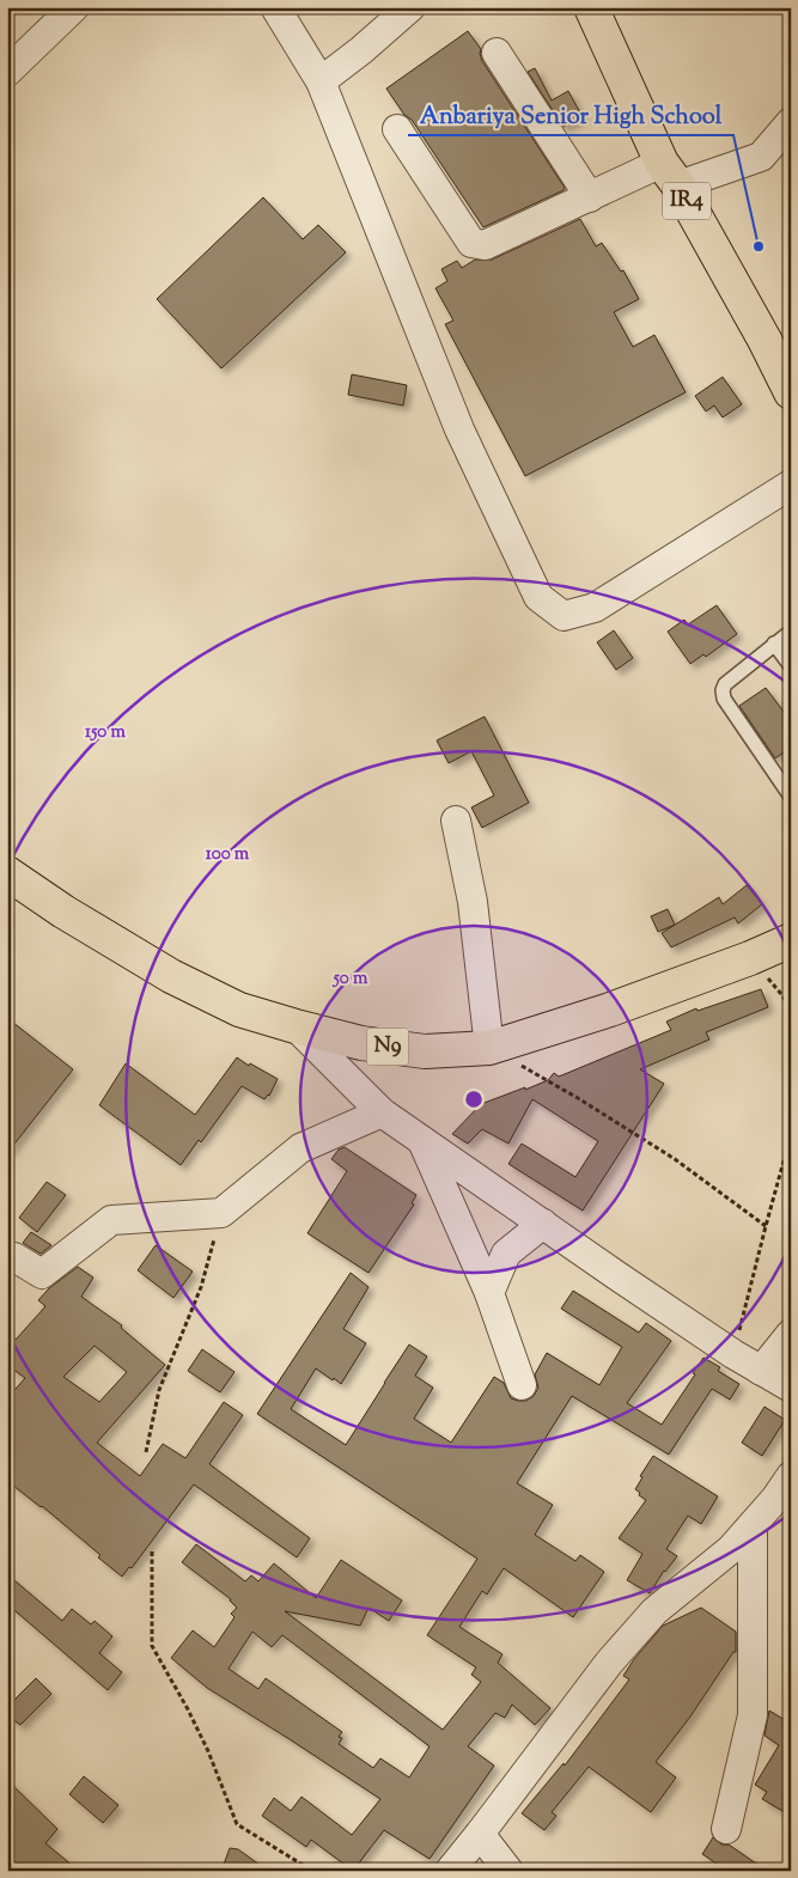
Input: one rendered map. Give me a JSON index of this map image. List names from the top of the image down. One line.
{"streets":{"main road":["IR4","N9"]},"places":["Anbariya Senior High School"],"rings":["150 m","100 m","50 m"]}
